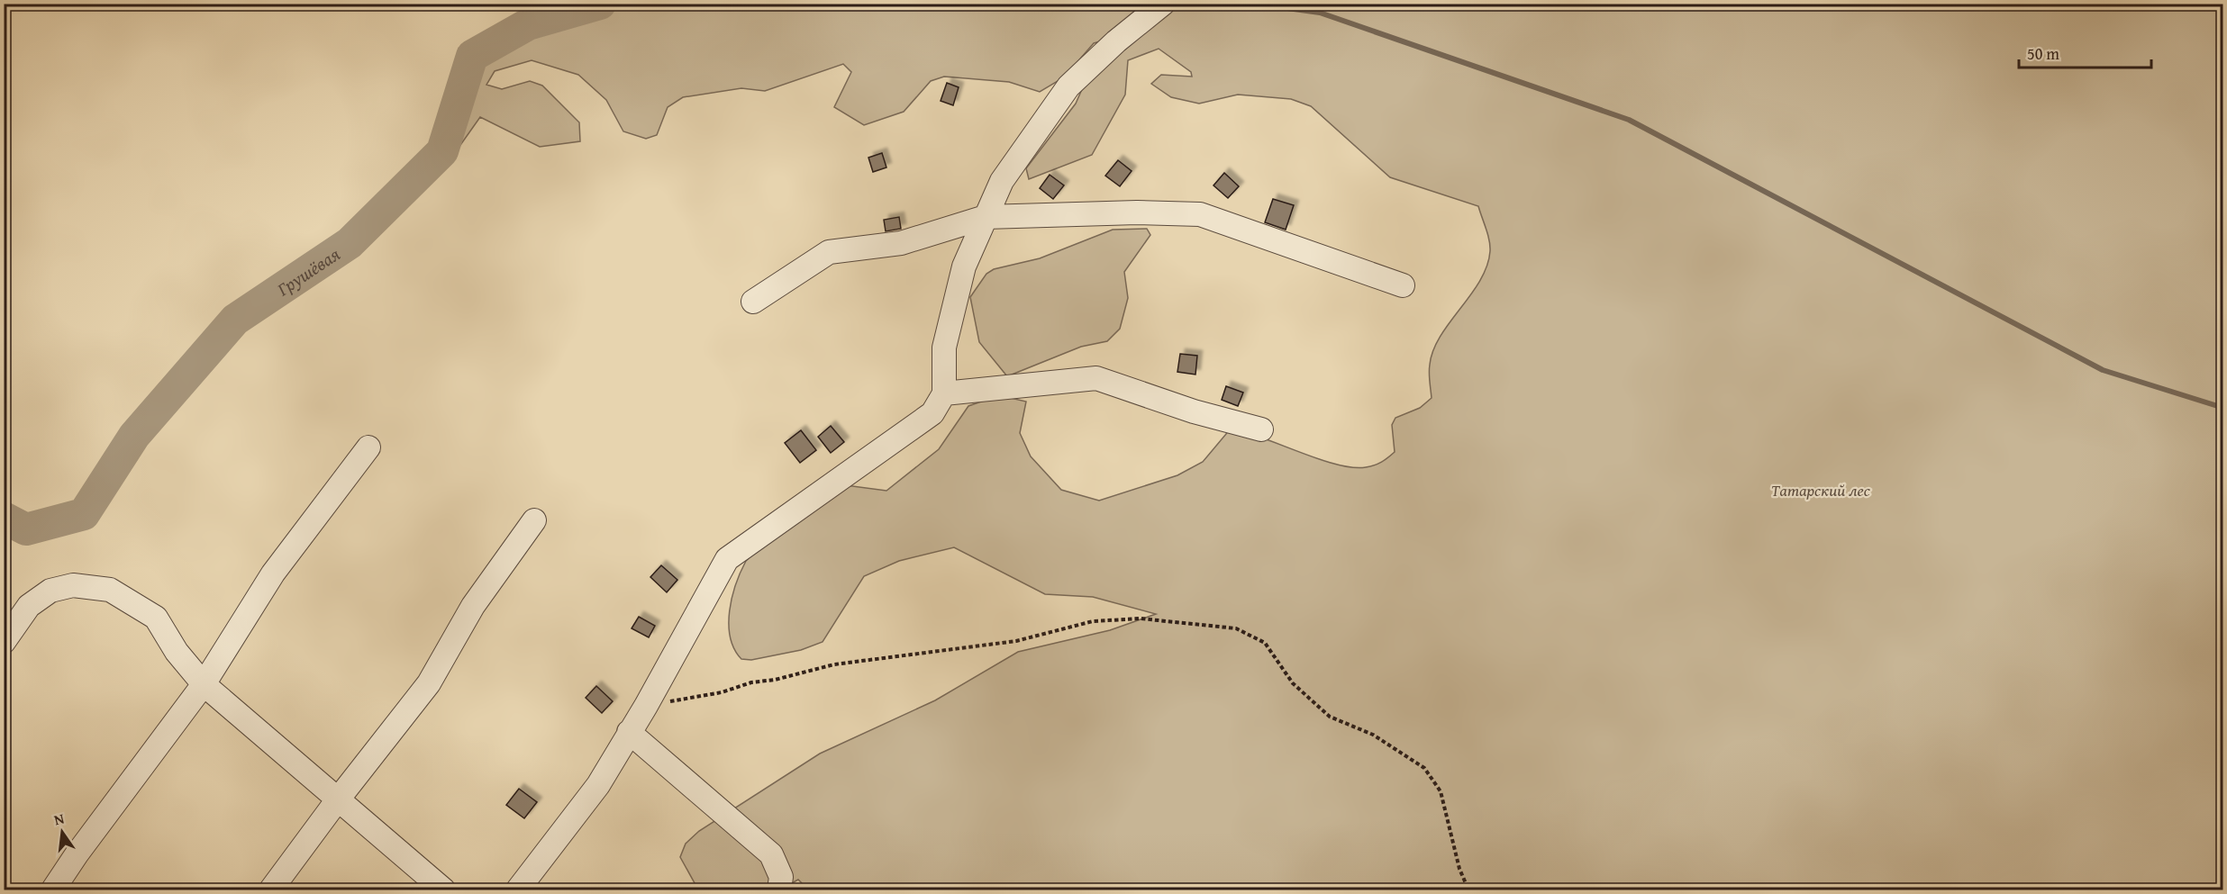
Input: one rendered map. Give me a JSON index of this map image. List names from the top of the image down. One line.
{"water":["Грушёвая"],"parks":["Татарский лес"],"scale_bar":"50 m","north":"top"}
